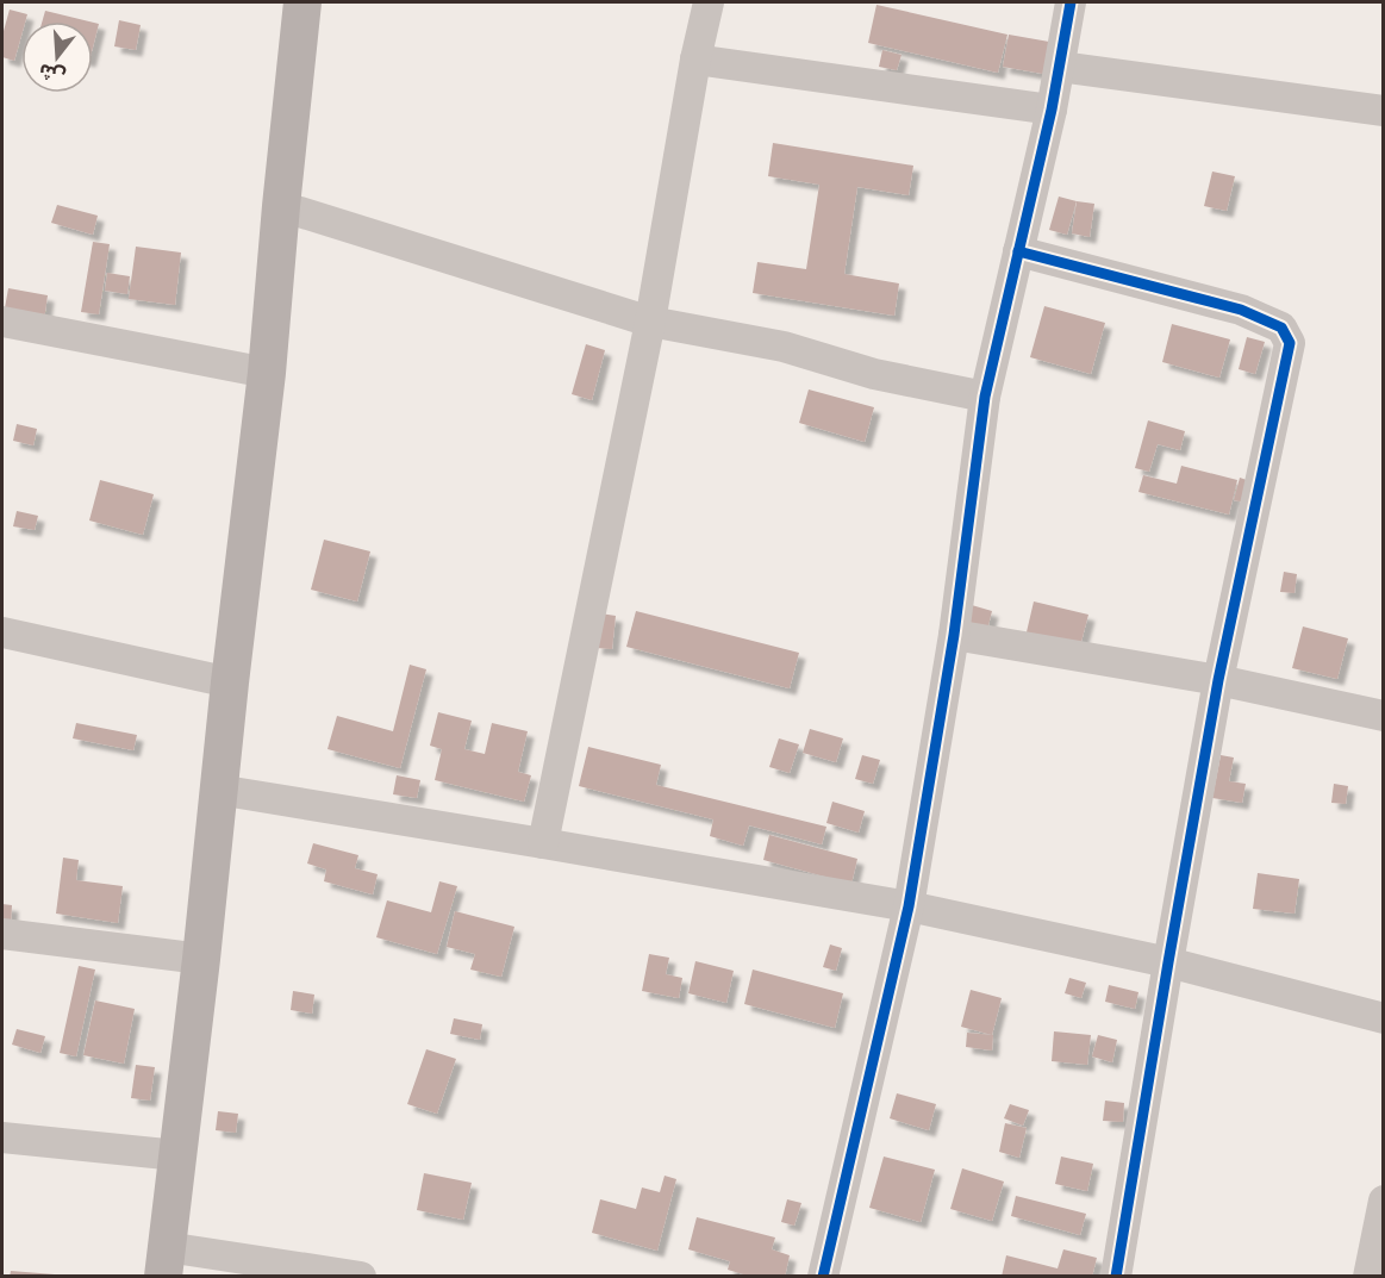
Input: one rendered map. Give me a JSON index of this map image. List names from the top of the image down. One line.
{"north":"bottom"}
